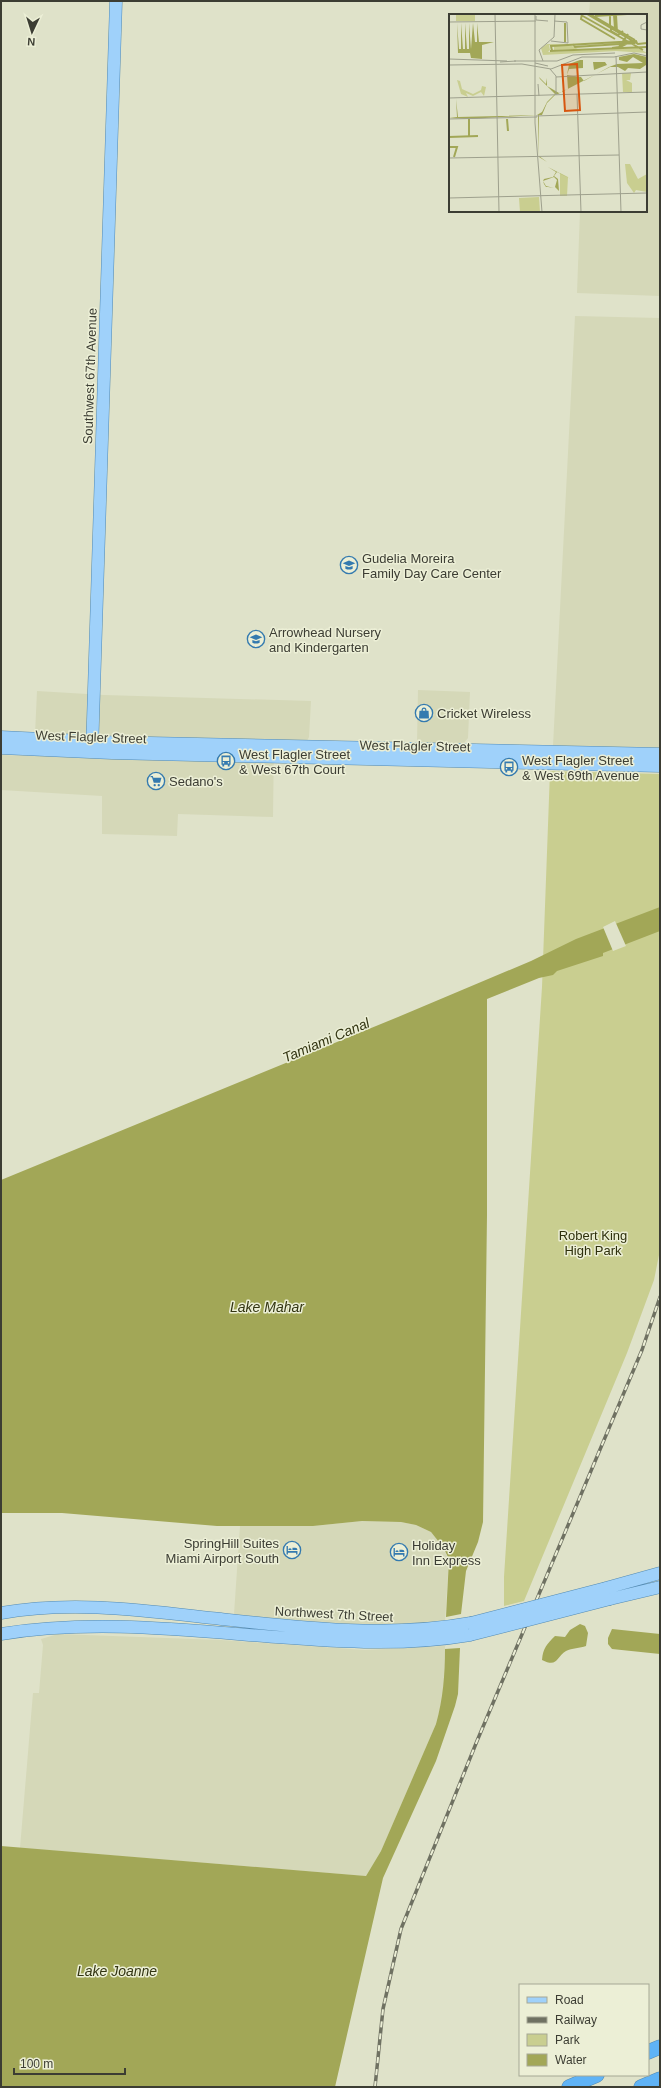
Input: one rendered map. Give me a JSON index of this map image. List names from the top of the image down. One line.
{"streets":{"main road":["Southwest 67th Avenue","West Flagler Street","Northwest 7th Street"]},"crossings":[["Southwest 67th Avenue","West Flagler Street"]],"water":["Tamiami Canal","Lake Mahar","Lake Joanne"],"parks":["Robert King High Park"],"places":{"school or university":["Gudelia Moreira Family Day Care Center","Arrowhead Nursery and Kindergarten"],"shop":["Cricket Wireless"],"bus stop":["West Flagler Street & West 67th Court","West Flagler Street & West 69th Avenue"],"supermarket":["Sedano's"],"hotel":["SpringHill Suites Miami Airport South","Holiday Inn Express"]},"legend":["Road","Railway","Park","Water"],"scale_bar":"100 m","north":"bottom"}
